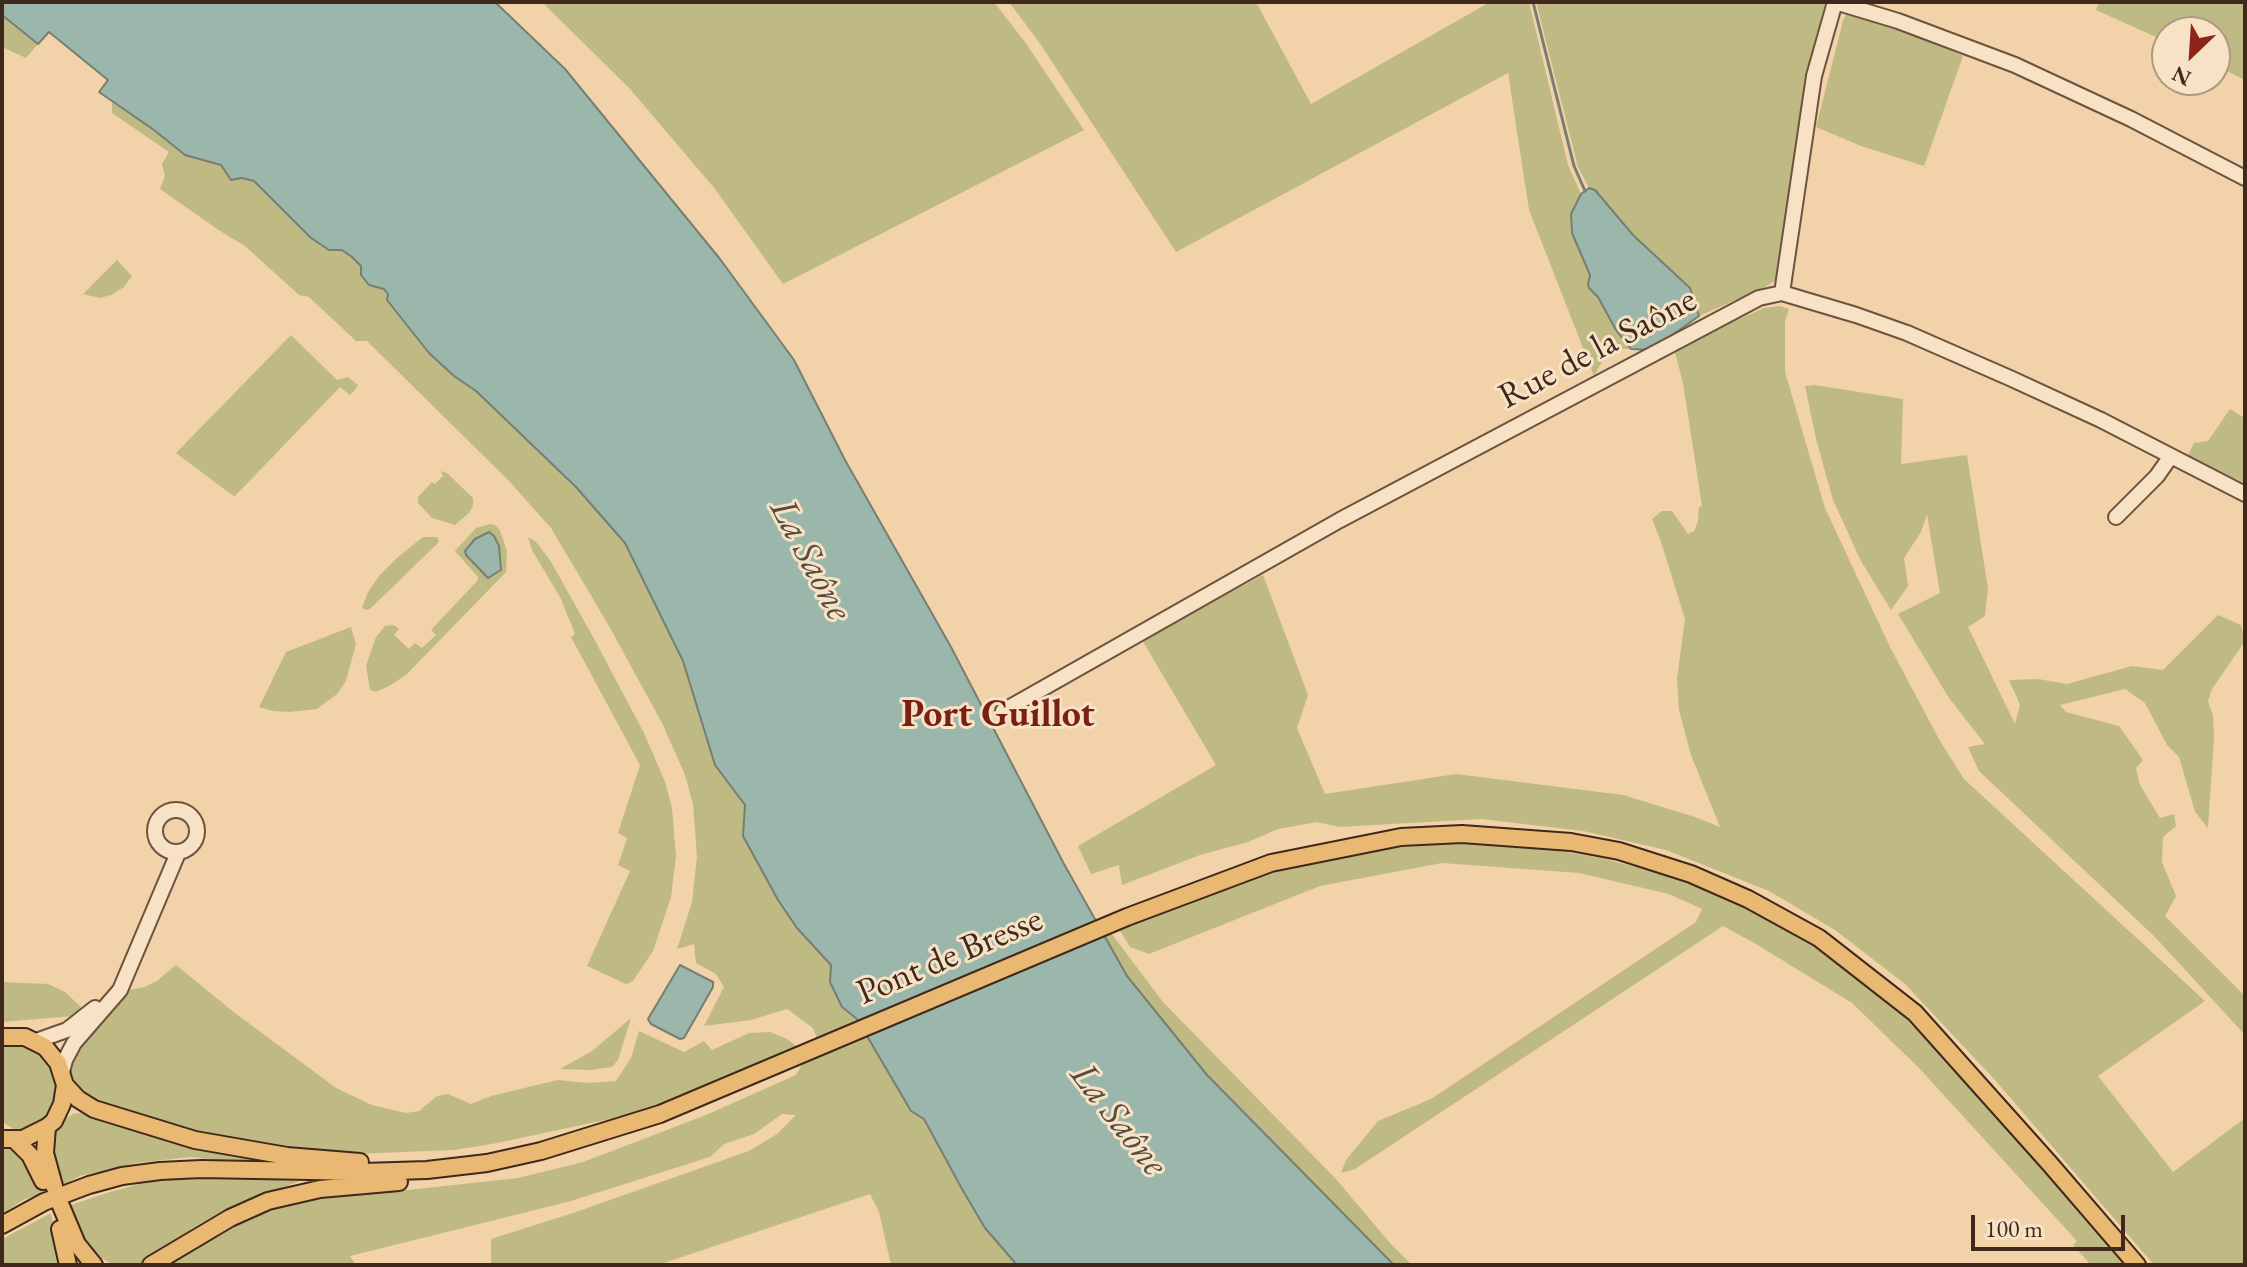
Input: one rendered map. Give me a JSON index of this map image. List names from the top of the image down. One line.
{"streets":{"main road":["Pont de Bresse"],"street":["Rue de la Saône"]},"districts":["Port Guillot"],"water":["La Saône"],"scale_bar":"100 m","north":"bottom left"}
